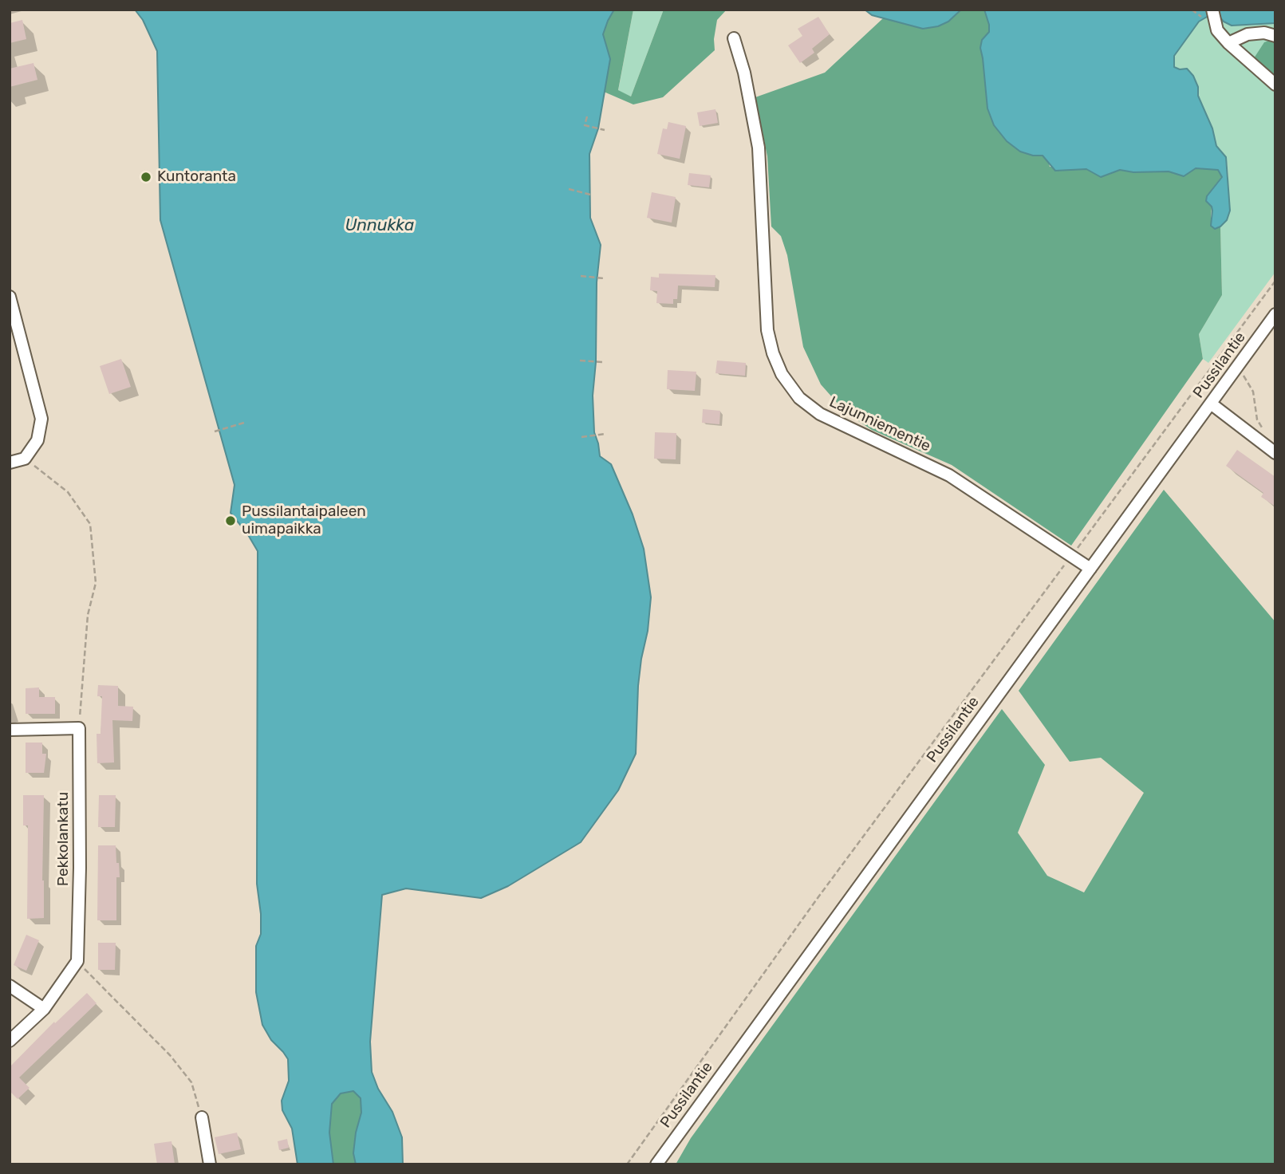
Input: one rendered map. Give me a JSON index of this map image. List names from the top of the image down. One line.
{"streets":{"street":["Pussilantie","Lajunniementie","Pekkolankatu"]},"crossings":[["Pussilantie","Lajunniementie"]],"water":["Unnukka"],"places":["Kuntoranta","Pussilantaipaleen uimapaikka"]}
